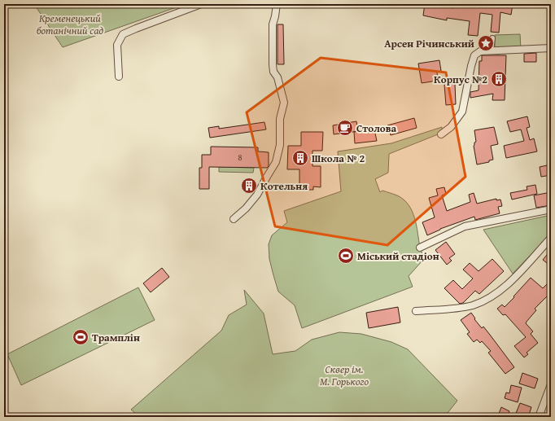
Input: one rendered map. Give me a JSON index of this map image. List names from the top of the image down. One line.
{"parks":["Кременецький ботанічний сад","Сквер ім. М. Горького"],"places":{"place":["Арсен Річинський"],"building":["Корпус №2","Школа № 2","Котельня"],"cafe":["Столова"],"sports":["Міський стадіон","Трамплін"]},"house_numbers":["8"]}
